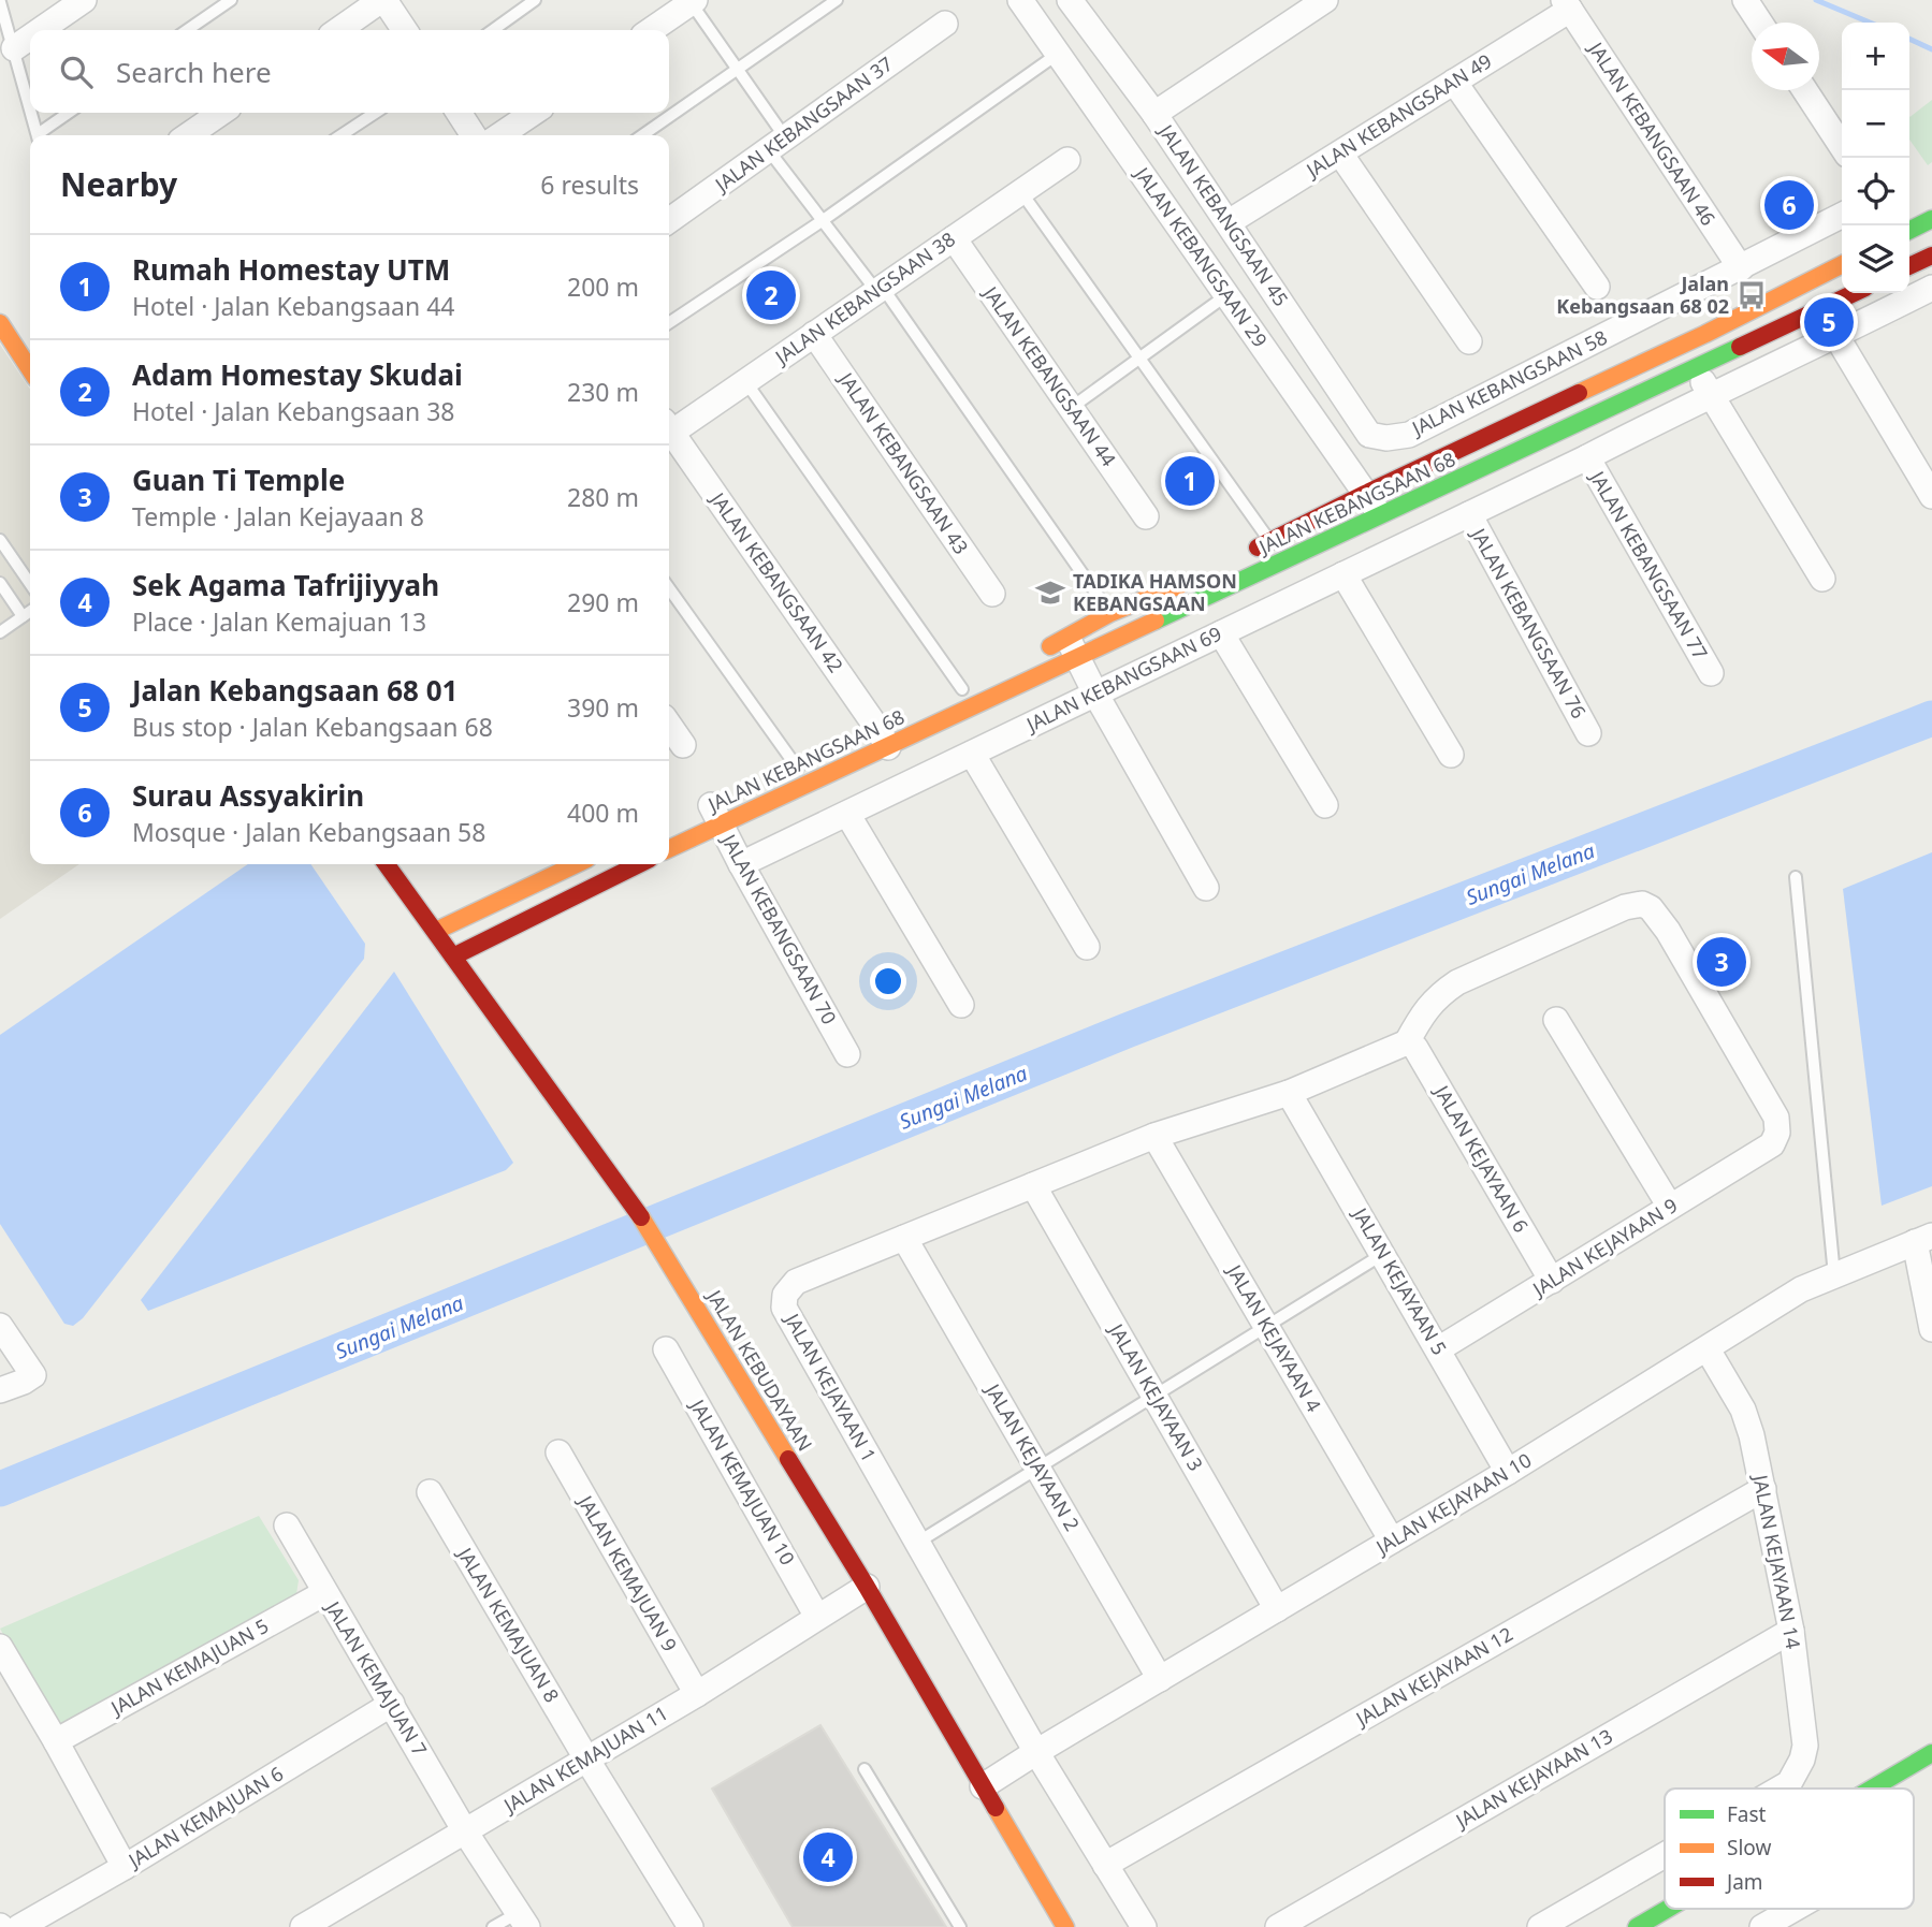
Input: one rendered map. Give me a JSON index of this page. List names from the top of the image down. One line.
{"streets":{"street":["JALAN KEBANGSAAN 49","JALAN KEBANGSAAN 37","JALAN KEBANGSAAN 46","JALAN KEBANGSAAN 45","JALAN KEBANGSAAN 29","JALAN KEBANGSAAN 38","JALAN KEBANGSAAN 44","JALAN KEBANGSAAN 58","JALAN KEBANGSAAN 43","JALAN KEBANGSAAN 68","JALAN KEBANGSAAN 77","JALAN KEBANGSAAN 42","JALAN KEBANGSAAN 76","JALAN KEBANGSAAN 69","JALAN KEBANGSAAN 70","JALAN KEJAYAAN 6","JALAN KEJAYAAN 9","JALAN KEJAYAAN 5","JALAN KEJAYAAN 4","JALAN KEBUDAYAAN","JALAN KEJAYAAN 1","JALAN KEJAYAAN 3","JALAN KEJAYAAN 2","JALAN KEMAJUAN 10","JALAN KEJAYAAN 10","JALAN KEJAYAAN 14","JALAN KEMAJUAN 9","JALAN KEMAJUAN 8","JALAN KEMAJUAN 5","JALAN KEJAYAAN 12","JALAN KEMAJUAN 7","JALAN KEMAJUAN 11","JALAN KEJAYAAN 13","JALAN KEMAJUAN 6"]},"crossings":[["JALAN KEBANGSAAN 49","JALAN KEBANGSAAN 46"],["JALAN KEBANGSAAN 49","JALAN KEBANGSAAN 45"],["JALAN KEBANGSAAN 46","JALAN KEBANGSAAN 58"],["JALAN KEBANGSAAN 45","JALAN KEBANGSAAN 58"],["JALAN KEBANGSAAN 29","JALAN KEBANGSAAN 68"],["JALAN KEBANGSAAN 38","JALAN KEBANGSAAN 44"],["JALAN KEBANGSAAN 38","JALAN KEBANGSAAN 43"],["JALAN KEBANGSAAN 68","JALAN KEBANGSAAN 42"],["JALAN KEBANGSAAN 68","JALAN KEBANGSAAN 70"],["JALAN KEBANGSAAN 77","JALAN KEBANGSAAN 69"],["JALAN KEBANGSAAN 76","JALAN KEBANGSAAN 69"],["JALAN KEBANGSAAN 69","JALAN KEBANGSAAN 70"],["JALAN KEJAYAAN 6","JALAN KEJAYAAN 9"],["JALAN KEJAYAAN 9","JALAN KEJAYAAN 5"],["JALAN KEJAYAAN 5","JALAN KEJAYAAN 1"],["JALAN KEJAYAAN 5","JALAN KEJAYAAN 10"],["JALAN KEJAYAAN 4","JALAN KEJAYAAN 1"],["JALAN KEJAYAAN 4","JALAN KEJAYAAN 10"],["JALAN KEBUDAYAAN","JALAN KEJAYAAN 10"],["JALAN KEBUDAYAAN","JALAN KEMAJUAN 11"],["JALAN KEJAYAAN 1","JALAN KEJAYAAN 3"],["JALAN KEJAYAAN 1","JALAN KEJAYAAN 2"],["JALAN KEJAYAAN 1","JALAN KEJAYAAN 10"],["JALAN KEJAYAAN 1","JALAN KEJAYAAN 12"],["JALAN KEJAYAAN 3","JALAN KEJAYAAN 10"],["JALAN KEJAYAAN 2","JALAN KEJAYAAN 10"],["JALAN KEMAJUAN 10","JALAN KEMAJUAN 11"],["JALAN KEJAYAAN 10","JALAN KEJAYAAN 14"],["JALAN KEJAYAAN 14","JALAN KEJAYAAN 12"],["JALAN KEJAYAAN 14","JALAN KEJAYAAN 13"],["JALAN KEMAJUAN 9","JALAN KEMAJUAN 11"],["JALAN KEMAJUAN 8","JALAN KEMAJUAN 11"],["JALAN KEMAJUAN 5","JALAN KEMAJUAN 7"],["JALAN KEMAJUAN 7","JALAN KEMAJUAN 11"],["JALAN KEMAJUAN 7","JALAN KEMAJUAN 6"]],"water":["Sungai Melana"],"places":{"bus stop":["Jalan Kebangsaan 68 02"],"school or university":["TADIKA HAMSON KEBANGSAAN"]},"legend":["Fast","Slow","Jam"],"north":"left","page":{"map_buttons":["+","−"],"search":"Search here","heading":["Nearby","6 results"],"pins":["6","2","5","1","3","4"],"list":[{"mark":"1","name":"Rumah Homestay UTM","note":"Hotel · Jalan Kebangsaan 44","value":"200 m"},{"mark":"2","name":"Adam Homestay Skudai","note":"Hotel · Jalan Kebangsaan 38","value":"230 m"},{"mark":"3","name":"Guan Ti Temple","note":"Temple · Jalan Kejayaan 8","value":"280 m"},{"mark":"4","name":"Sek Agama Tafrijiyyah","note":"Place · Jalan Kemajuan 13","value":"290 m"},{"mark":"5","name":"Jalan Kebangsaan 68 01","note":"Bus stop · Jalan Kebangsaan 68","value":"390 m"},{"mark":"6","name":"Surau Assyakirin","note":"Mosque · Jalan Kebangsaan 58","value":"400 m"}]}}
